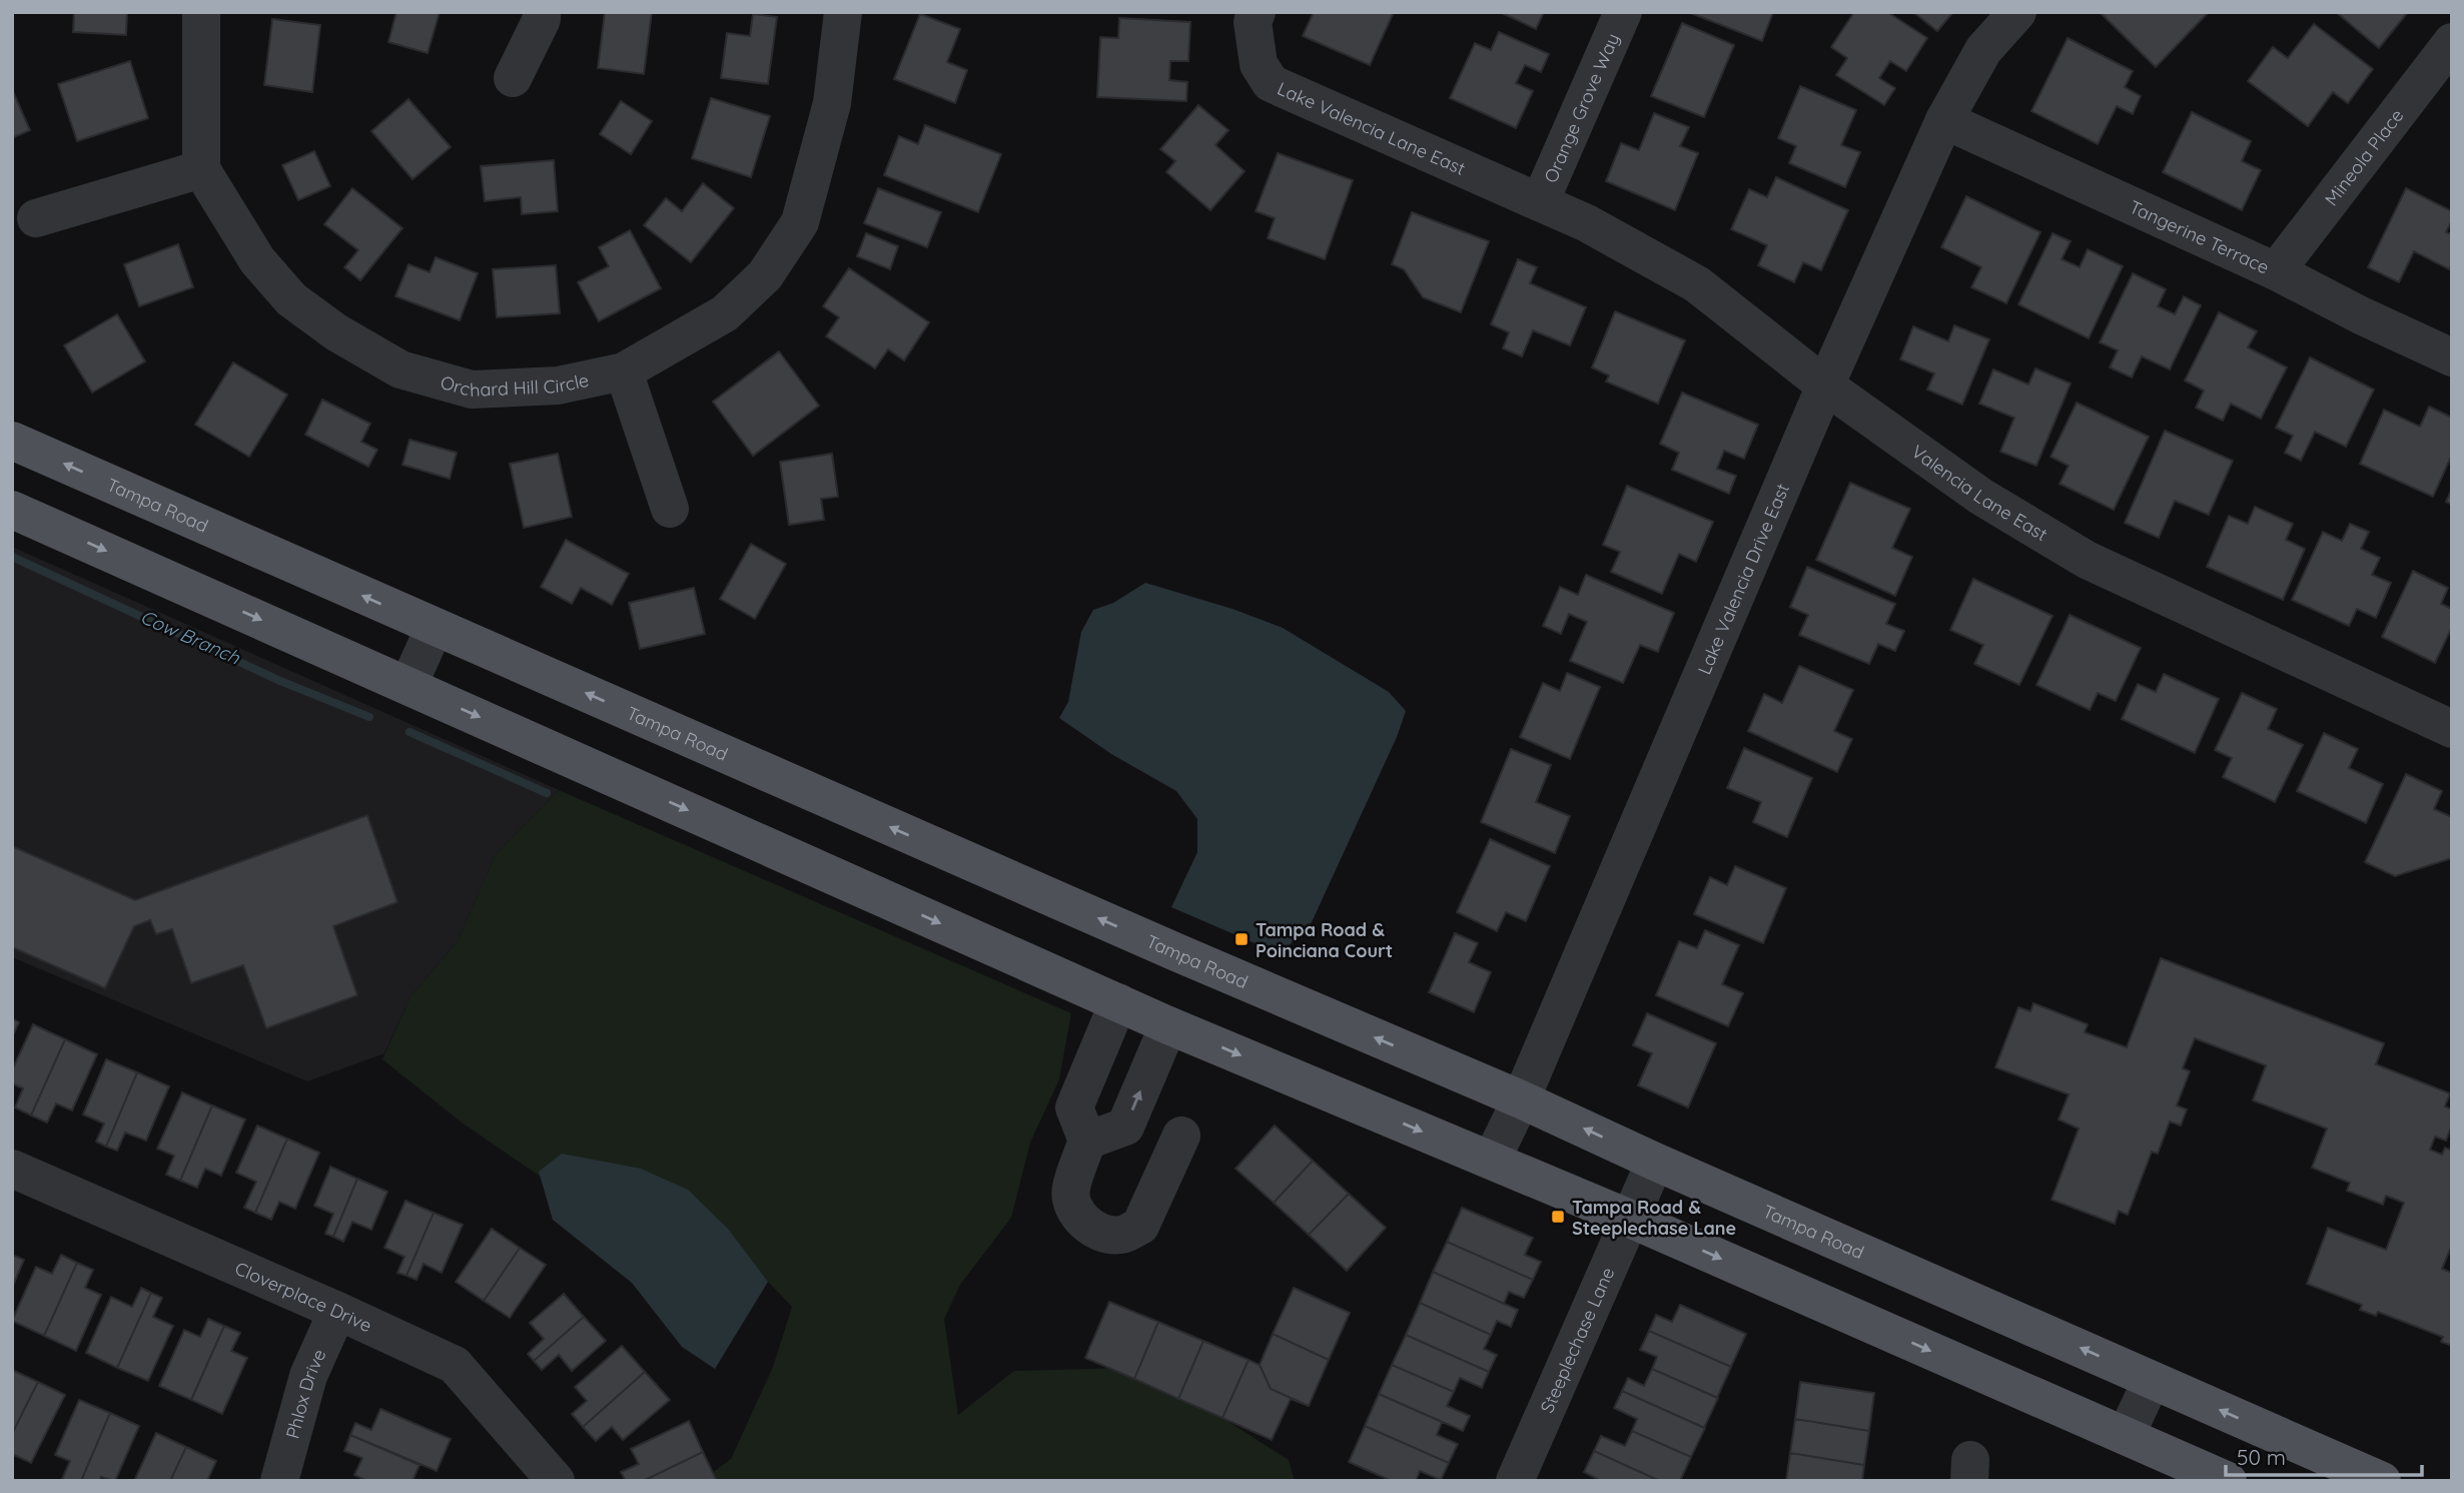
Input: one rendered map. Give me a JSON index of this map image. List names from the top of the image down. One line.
{"streets":{"main road":["Tampa Road"],"street":["Orange Grove Way","Lake Valencia Lane East","Mineola Place","Tangerine Terrace","Orchard Hill Circle","Valencia Lane East","Lake Valencia Drive East","Cloverplace Drive","Steeplechase Lane","Phlox Drive"]},"crossings":[["Orange Grove Way","Lake Valencia Lane East"],["Orange Grove Way","Valencia Lane East"],["Lake Valencia Lane East","Valencia Lane East"],["Mineola Place","Tangerine Terrace"],["Tangerine Terrace","Lake Valencia Drive East"],["Valencia Lane East","Lake Valencia Drive East"],["Tampa Road","Lake Valencia Drive East"],["Tampa Road","Steeplechase Lane"],["Cloverplace Drive","Phlox Drive"]],"water":["Cow Branch"],"places":{"transit":["Tampa Road & Poinciana Court","Tampa Road & Steeplechase Lane"]},"scale_bar":"50 m"}
